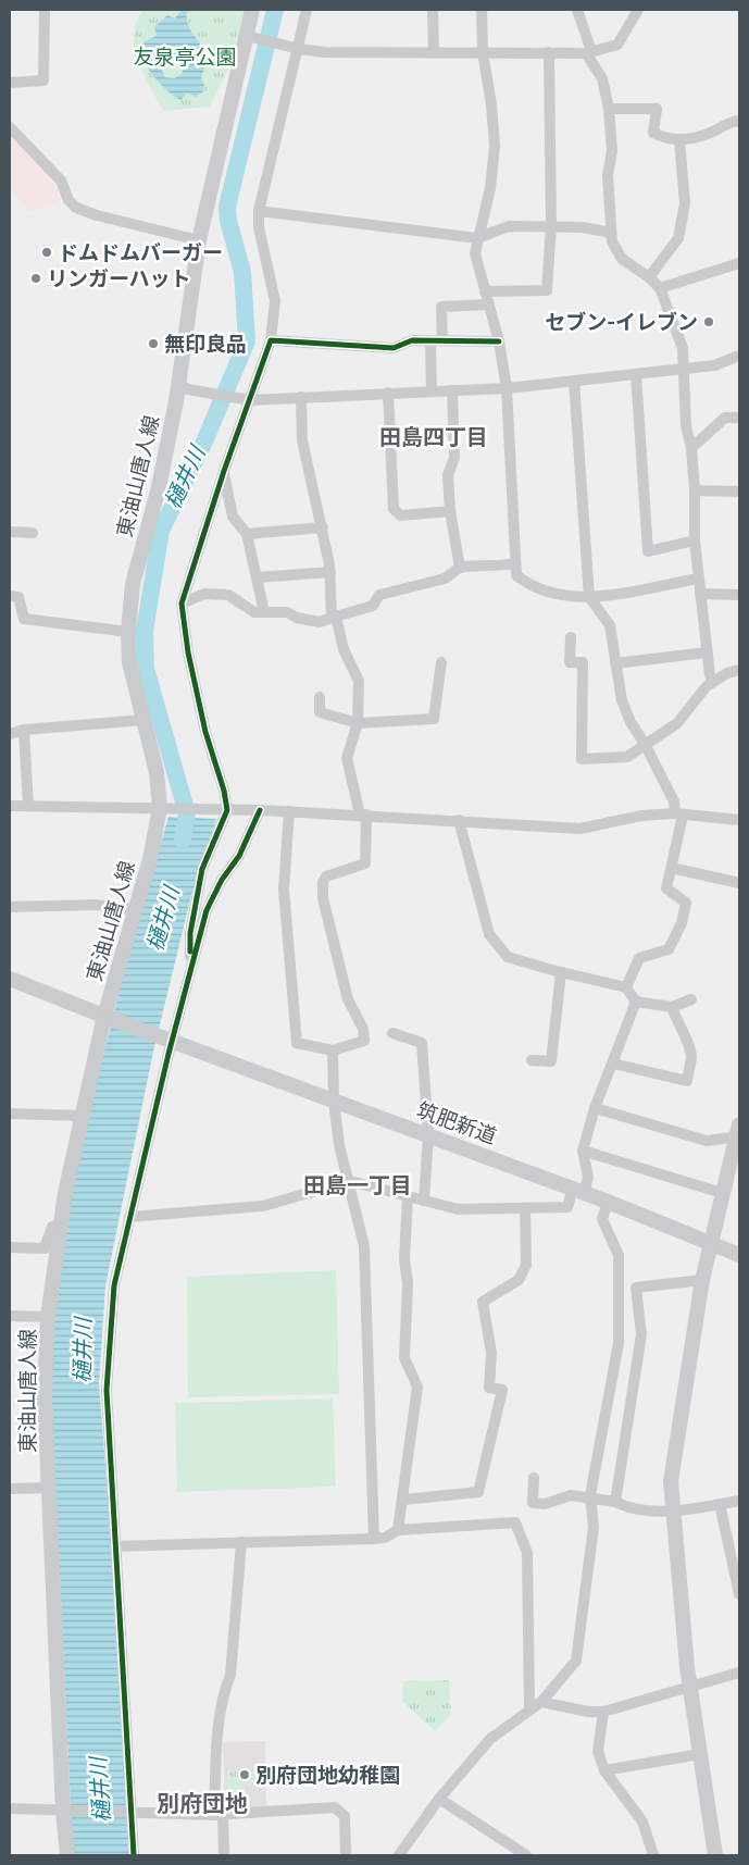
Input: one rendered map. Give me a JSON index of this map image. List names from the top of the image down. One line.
{"streets":{"main road":["東油山唐人線","筑肥新道"]},"crossings":[["東油山唐人線","筑肥新道"]],"districts":["田島四丁目","田島一丁目","別府団地"],"water":["樋井川"],"parks":["友泉亭公園"],"places":["ドムドムバーガー","リンガーハット","セブン-イレブン","無印良品","別府団地幼稚園"]}
